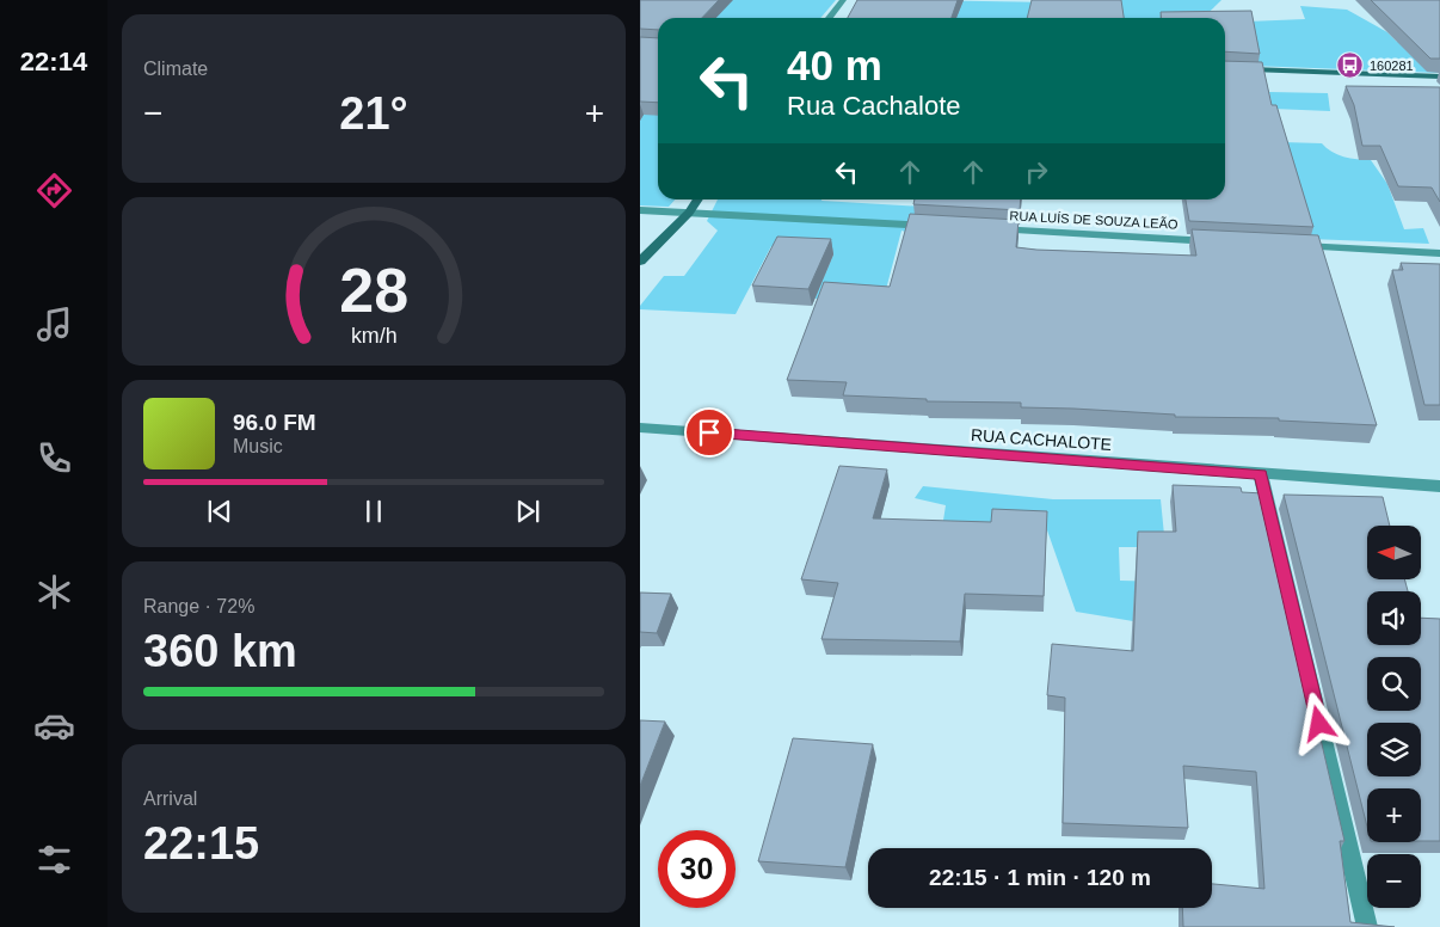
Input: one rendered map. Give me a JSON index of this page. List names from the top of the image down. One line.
{"streets":{"street":["RUA LUÍS DE SOUZA LEÃO","RUA CACHALOTE"]},"places":{"bus stop":["160281"]},"north":"left","page":{"tabs":"22:14","tile":["Climate",["Range · 72%","360 km"],["Arrival","22:15"]],"turn":["40 m","Rua Cachalote"],"heat":["−","21°","+"],"song":["96.0 FM","Music"],"map_buttons":["+","−"],"limit":"30","trip":"22:15 · 1 min · 120 m","gauge":["28","km/h"]}}
